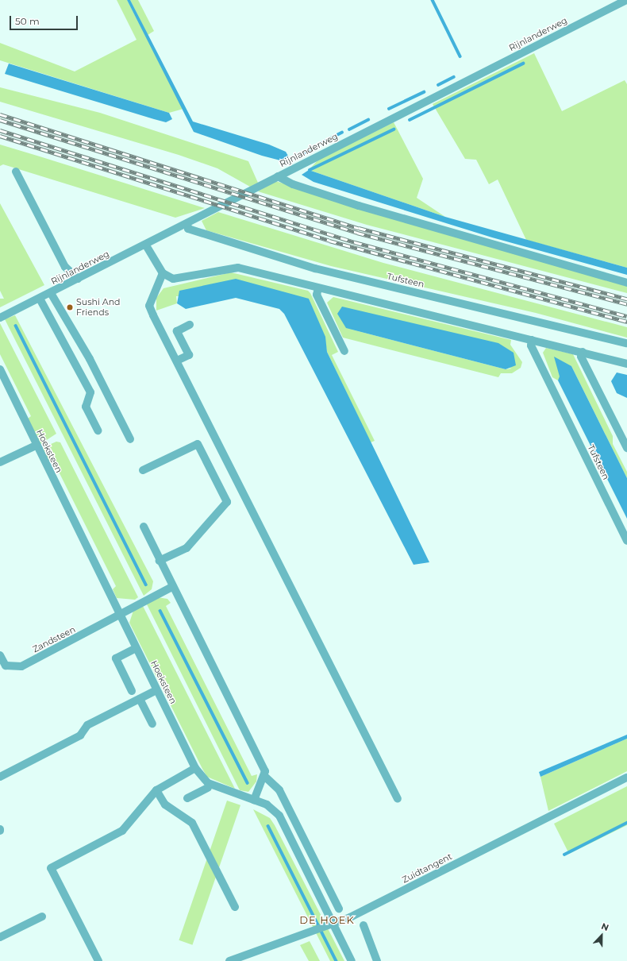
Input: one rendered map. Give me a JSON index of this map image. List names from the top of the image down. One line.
{"streets":{"street":["Rijnlanderweg","Tufsteen","Hoeksteen","Zandsteen","Zuidtangent"]},"crossings":[["Rijnlanderweg","Tufsteen"],["Hoeksteen","Zandsteen"]],"districts":["DE HOEK"],"places":["Sushi And Friends"],"scale_bar":"50 m","north":"top"}
